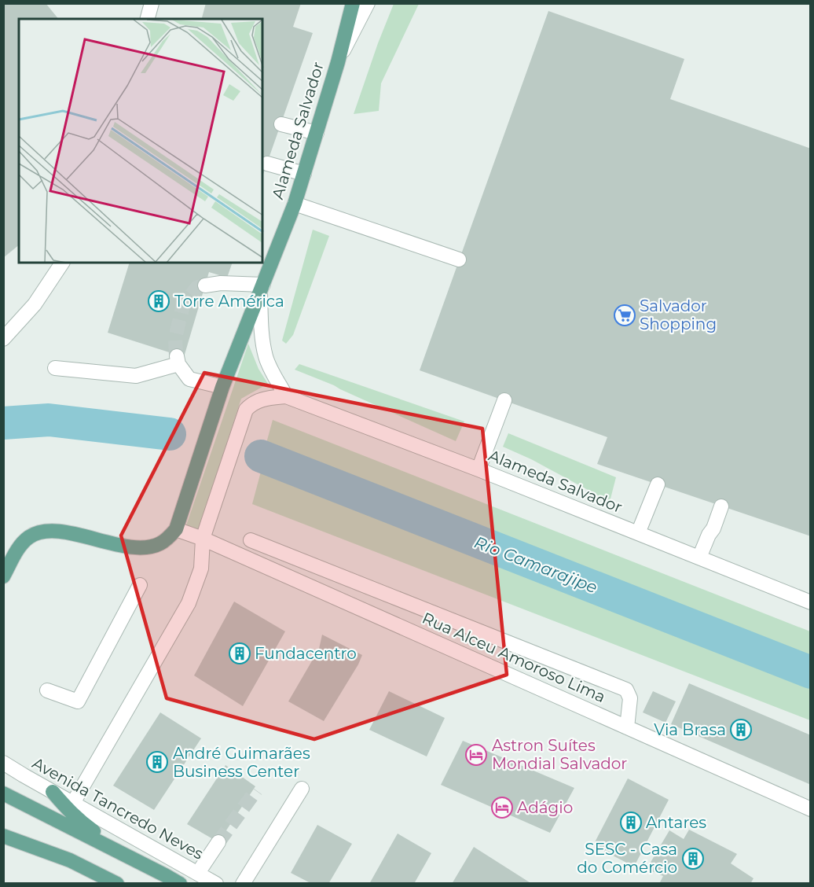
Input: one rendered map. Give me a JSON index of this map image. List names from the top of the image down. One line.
{"streets":{"main road":["Alameda Salvador"],"street":["Rua Alceu Amoroso Lima","Avenida Tancredo Neves"]},"crossings":[["Alameda Salvador","Rua Alceu Amoroso Lima"]],"water":["Rio Camarajipe"],"places":{"building":["Torre América","Fundacentro","Via Brasa","André Guimarães Business Center","Antares","SESC - Casa do Comércio"],"supermarket":["Salvador Shopping"],"hotel":["Astron Suítes Mondial Salvador","Adágio"]}}
